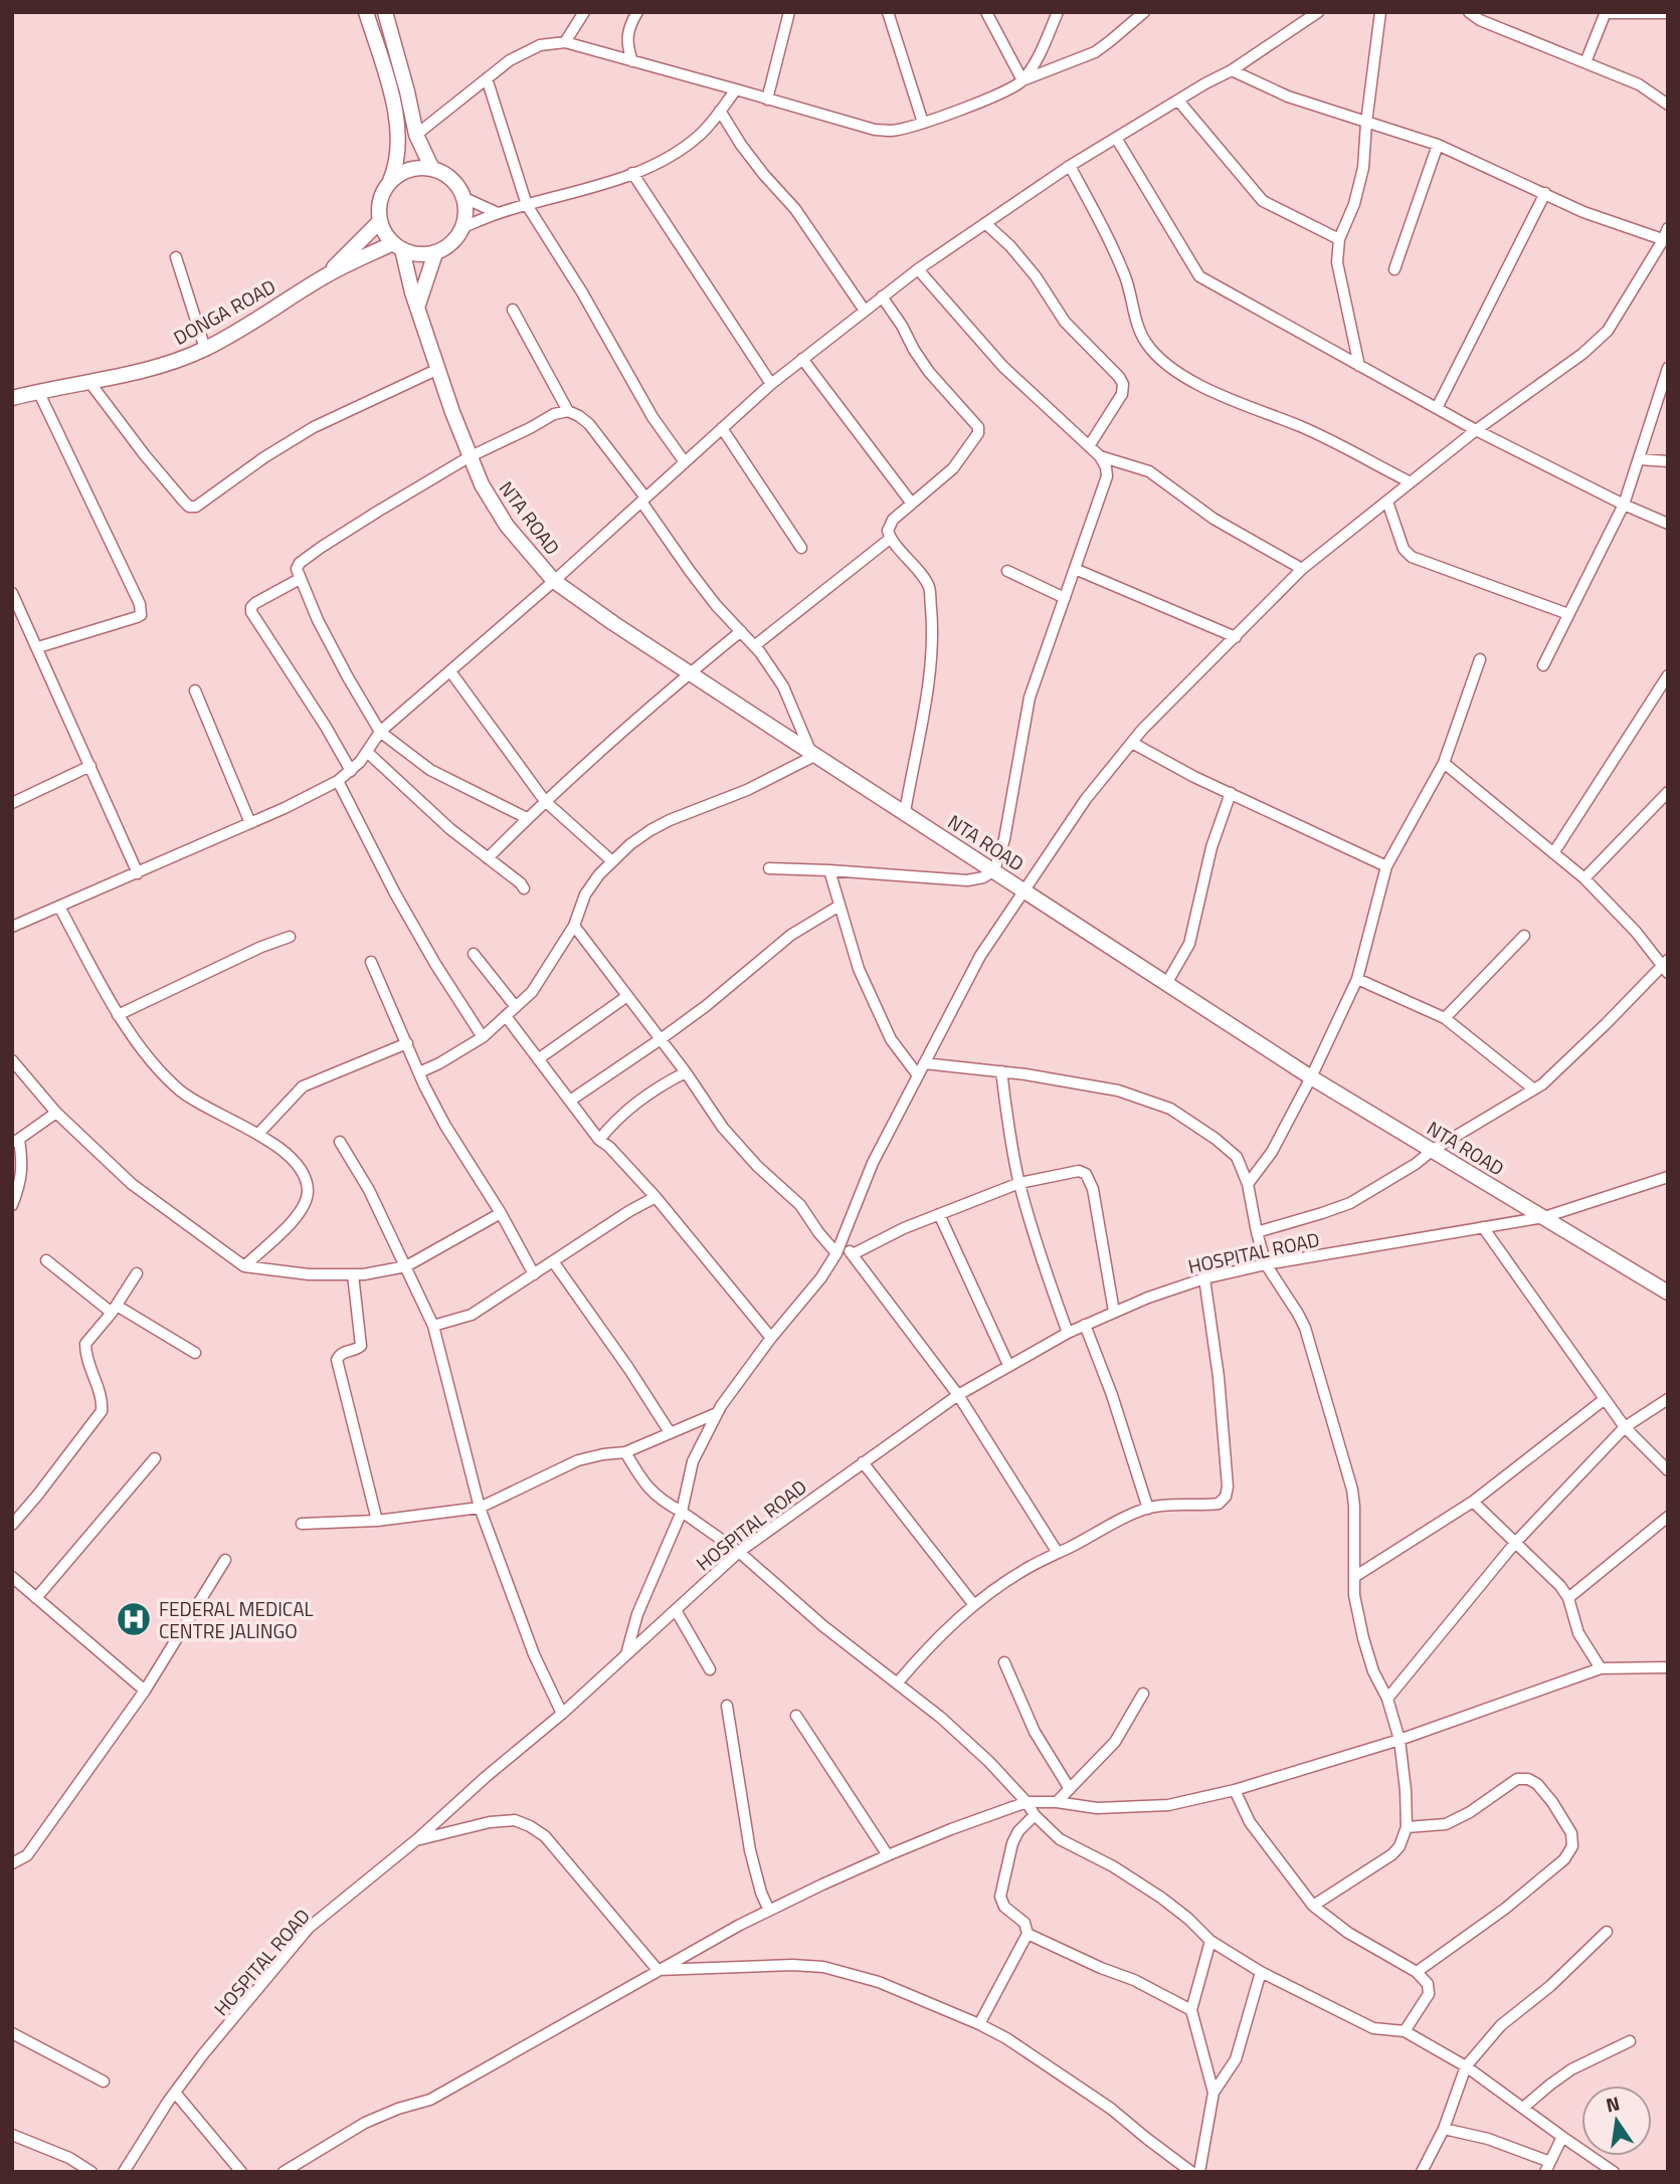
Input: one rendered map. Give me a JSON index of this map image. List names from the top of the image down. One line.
{"streets":{"street":["DONGA ROAD","NTA ROAD","HOSPITAL ROAD"]},"crossings":[["NTA ROAD","HOSPITAL ROAD"]],"places":{"hospital":["FEDERAL MEDICAL CENTRE JALINGO"]},"north":"top"}
